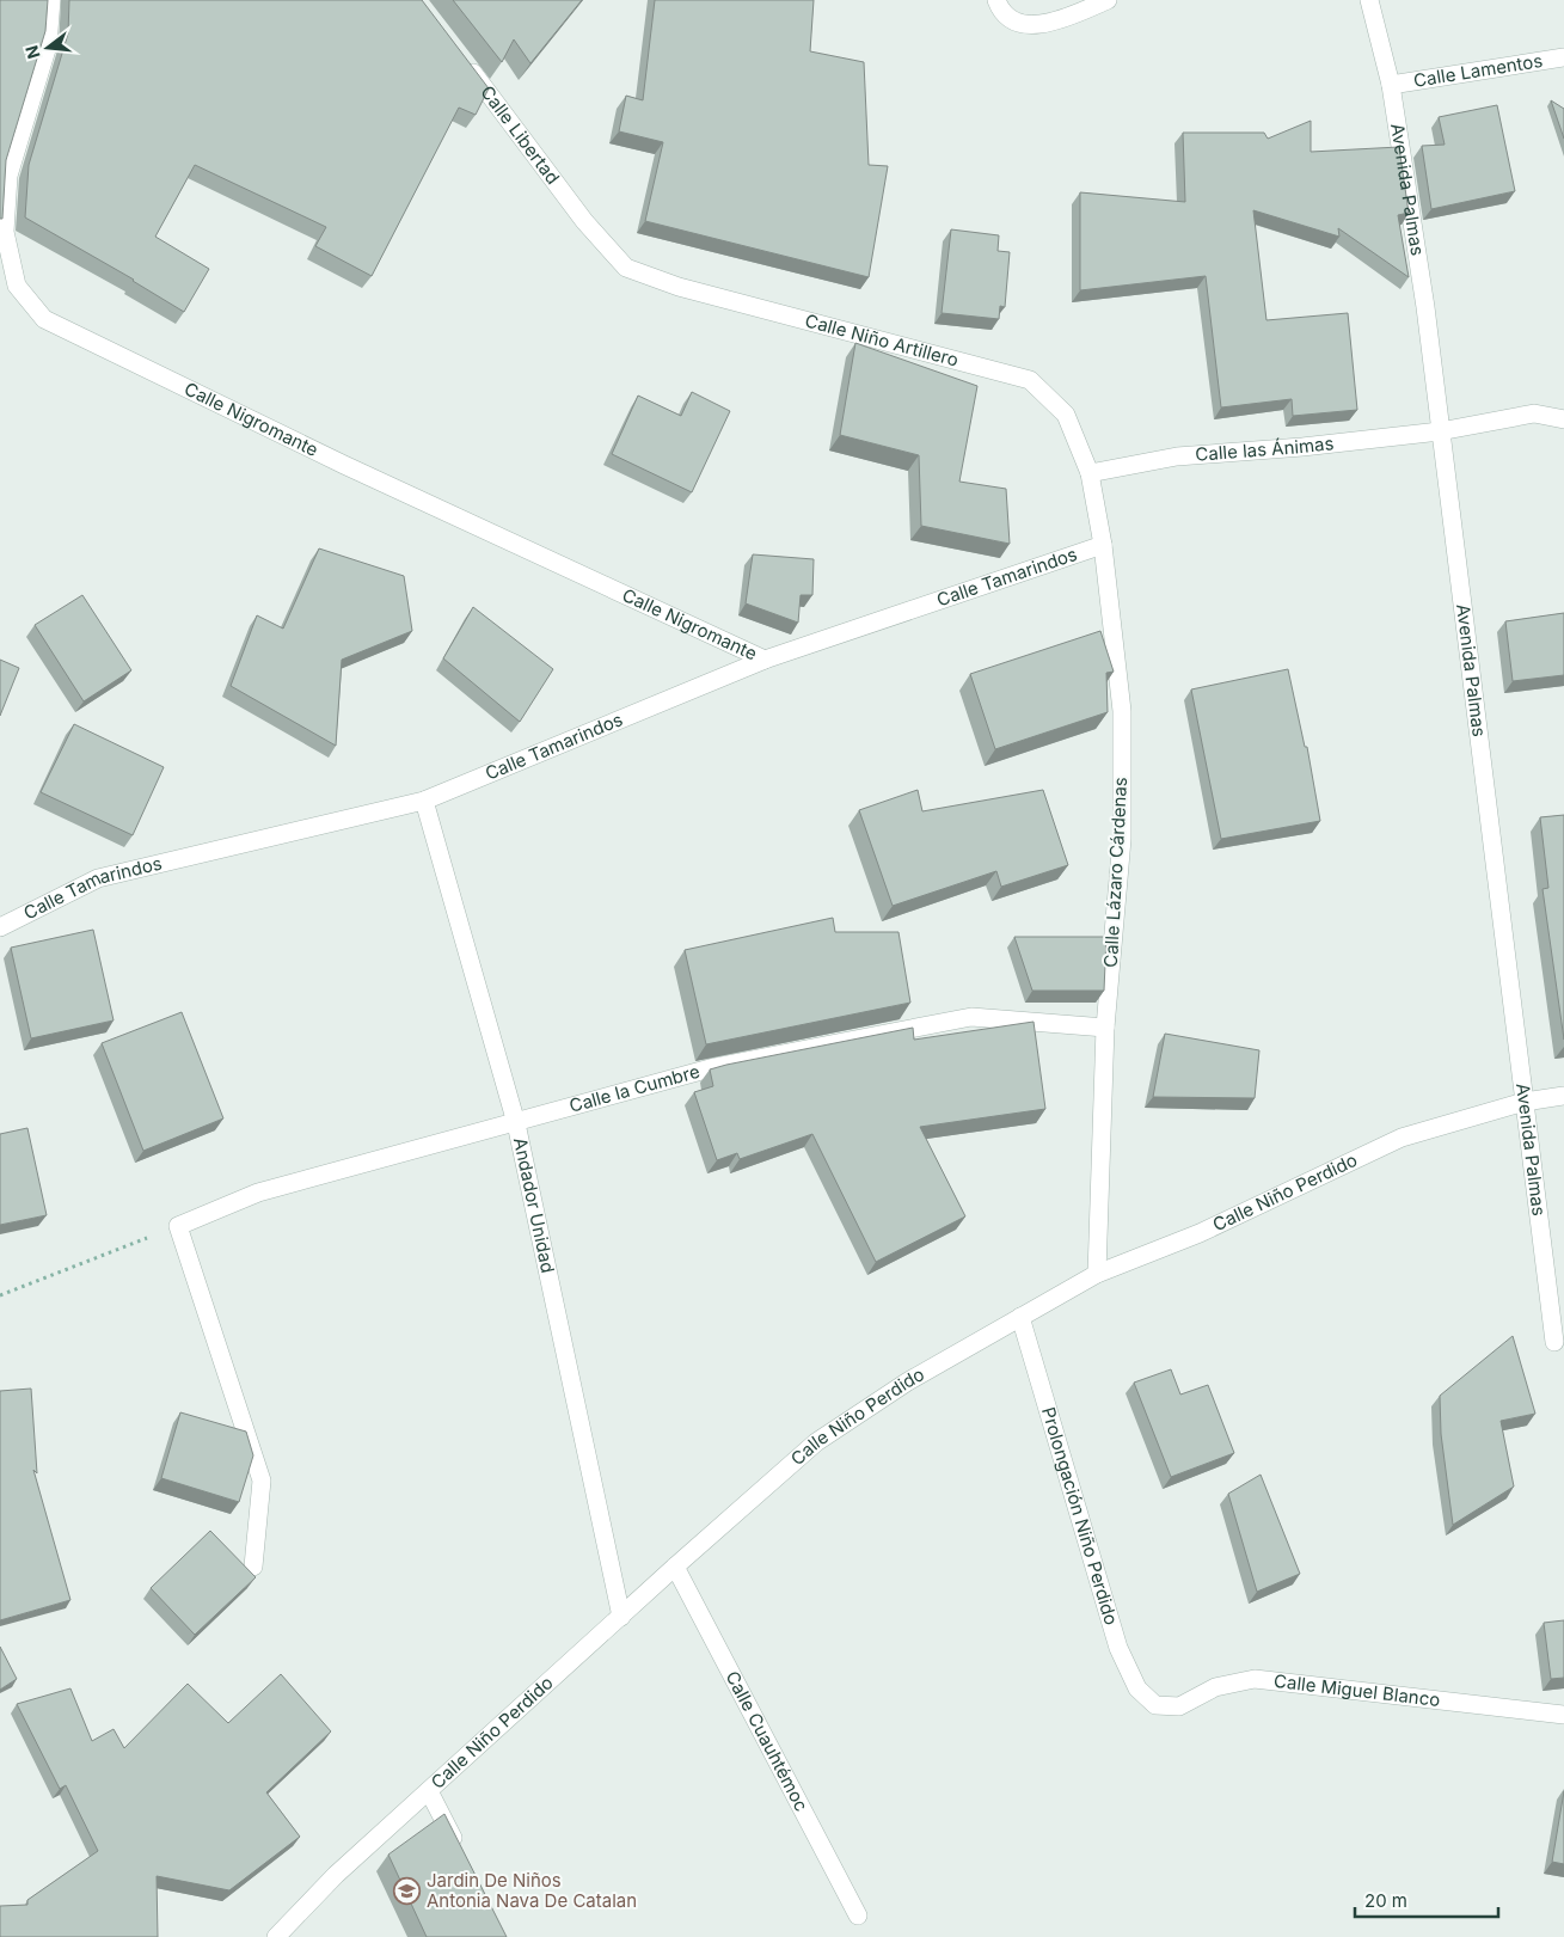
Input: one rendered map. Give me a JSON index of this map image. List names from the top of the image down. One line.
{"streets":{"street":["Calle Lamentos","Calle Libertad","Avenida Palmas","Calle Niño Artillero","Calle Nigromante","Calle las Ánimas","Calle Tamarindos","Calle Lázaro Cárdenas","Calle la Cumbre","Calle Niño Perdido","Andador Unidad","Prolongación Niño Perdido","Calle Miguel Blanco","Calle Cuauhtémoc"]},"crossings":[["Calle Lamentos","Avenida Palmas"],["Calle Libertad","Calle Niño Artillero"],["Avenida Palmas","Calle las Ánimas"],["Avenida Palmas","Calle Niño Perdido"],["Calle Niño Artillero","Calle las Ánimas"],["Calle Niño Artillero","Calle Lázaro Cárdenas"],["Calle Nigromante","Calle Tamarindos"],["Calle las Ánimas","Calle Lázaro Cárdenas"],["Calle Tamarindos","Calle Lázaro Cárdenas"],["Calle Tamarindos","Andador Unidad"],["Calle Lázaro Cárdenas","Calle la Cumbre"],["Calle Lázaro Cárdenas","Calle Niño Perdido"],["Calle la Cumbre","Andador Unidad"],["Calle Niño Perdido","Andador Unidad"],["Calle Niño Perdido","Prolongación Niño Perdido"],["Calle Niño Perdido","Calle Cuauhtémoc"],["Prolongación Niño Perdido","Calle Miguel Blanco"]],"places":{"school or university":["Jardin De Niños Antonia Nava De Catalan"]},"scale_bar":"20 m","north":"left"}
